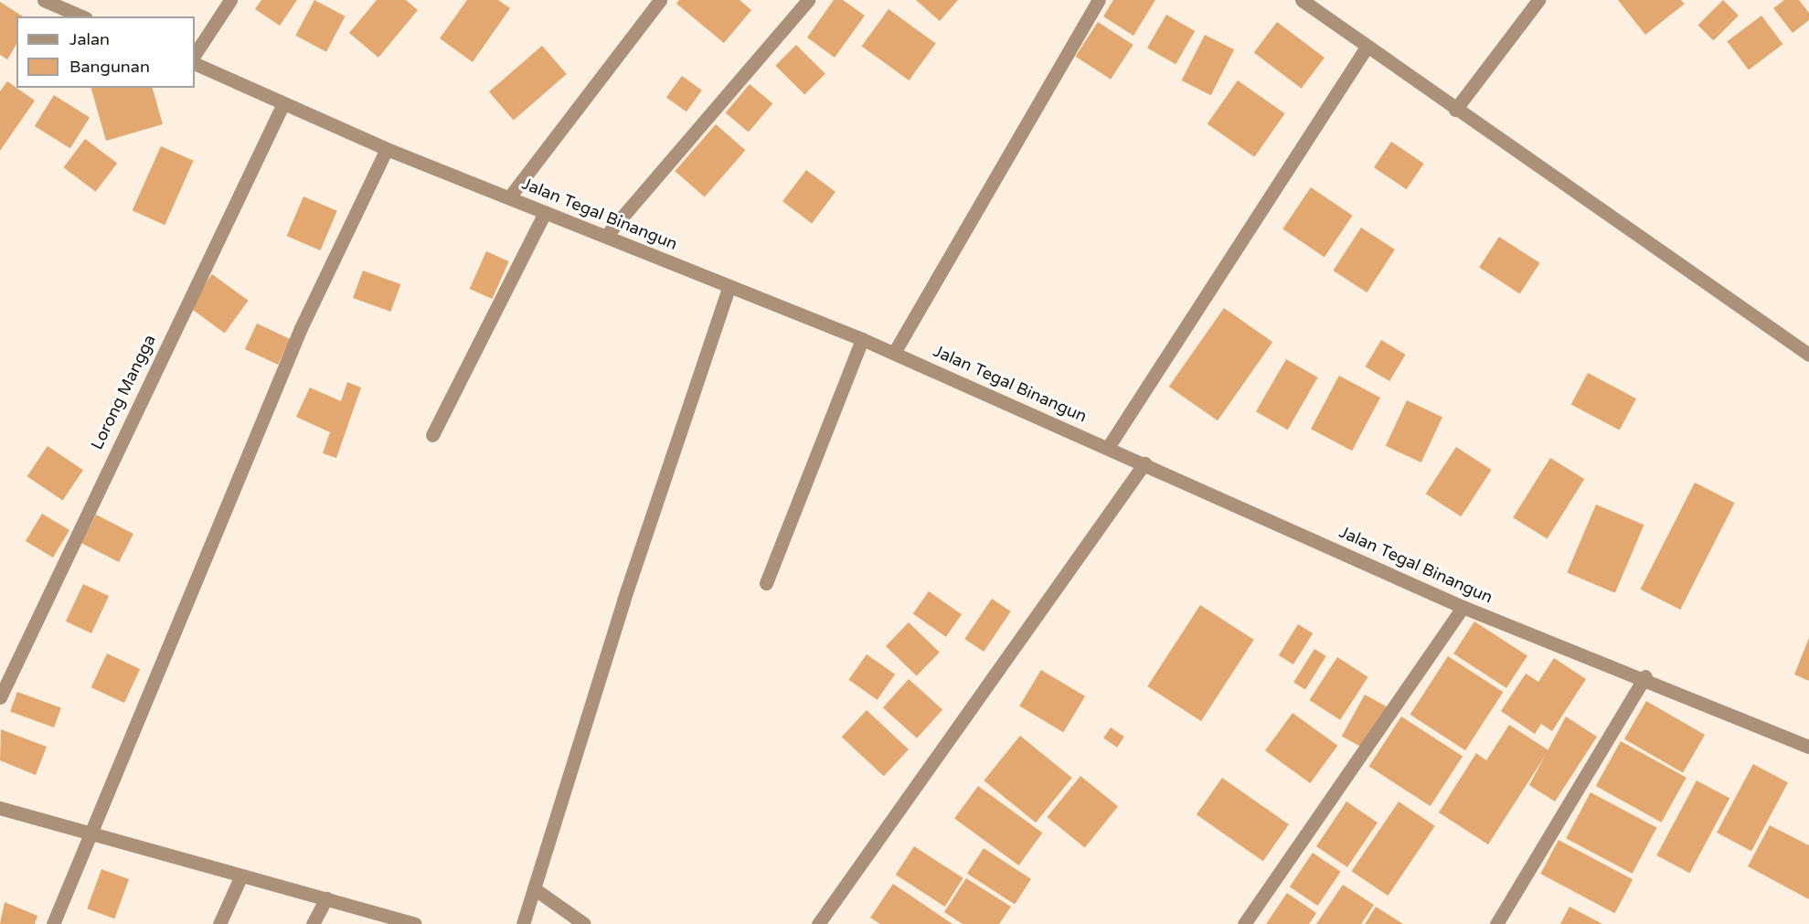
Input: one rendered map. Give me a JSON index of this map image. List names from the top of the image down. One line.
{"streets":{"street":["Jalan Tegal Binangun","Lorong Mangga"]},"crossings":[["Jalan Tegal Binangun","Lorong Mangga"]],"legend":["Jalan","Bangunan"]}
